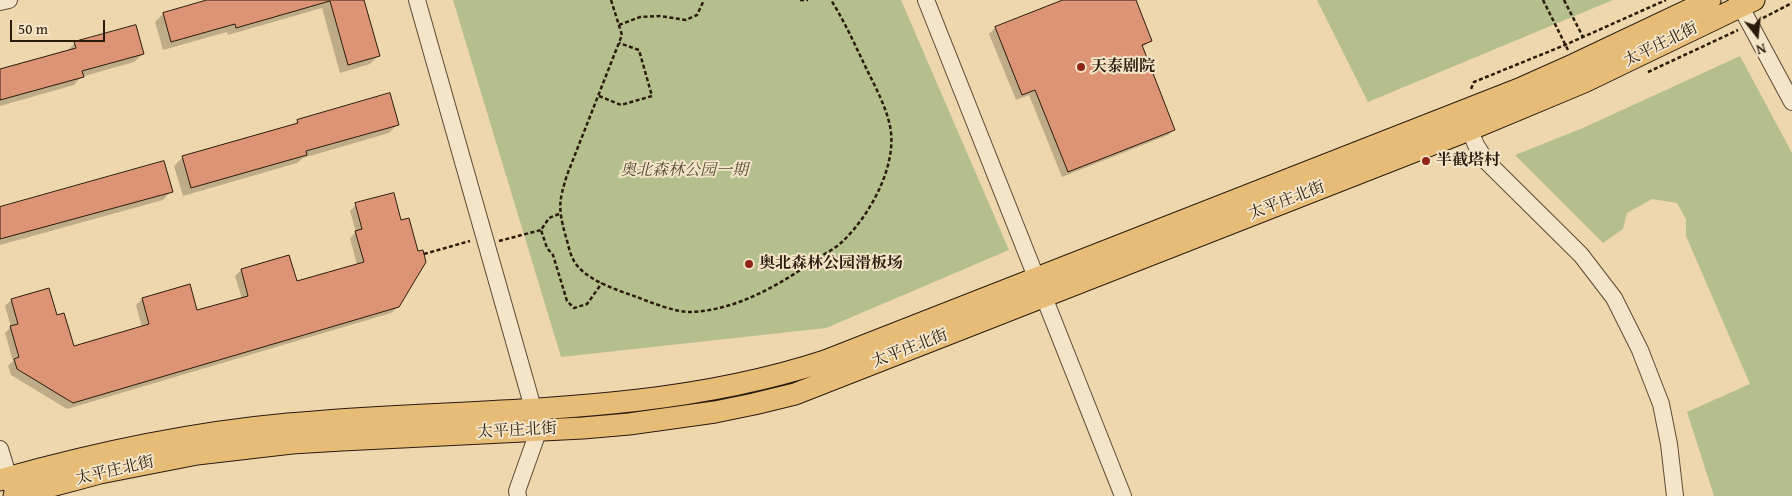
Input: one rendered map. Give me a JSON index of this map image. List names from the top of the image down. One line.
{"streets":{"main road":["太平庄北街"]},"parks":["奥北森林公园一期"],"places":["天泰剧院","半截塔村","奥北森林公园滑板场"],"scale_bar":"50 m","north":"bottom"}
